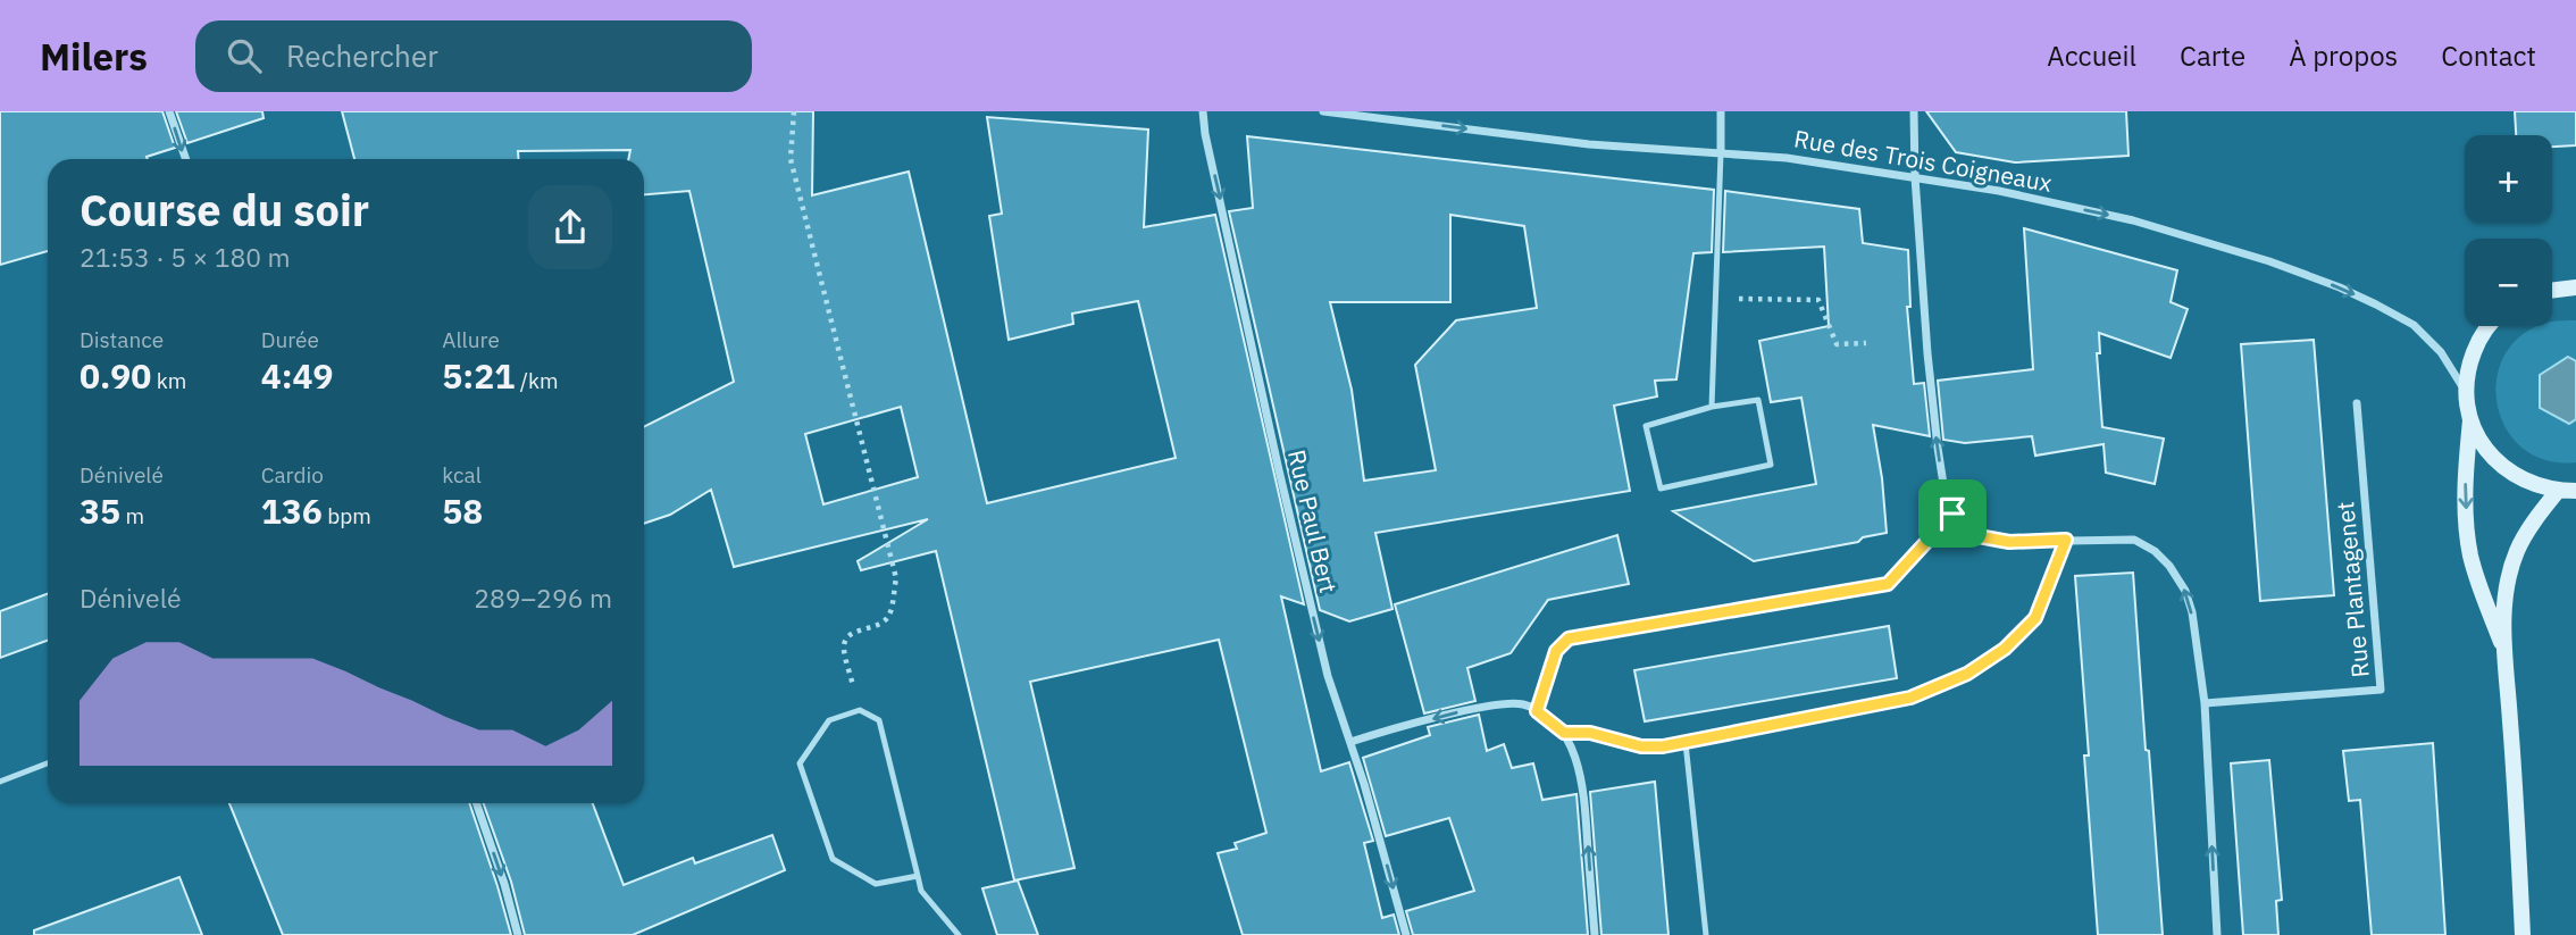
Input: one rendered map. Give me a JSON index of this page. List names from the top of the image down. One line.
{"streets":{"street":["Rue des Trois Coigneaux","Rue Paul Bert","Rue Plantagenet"]},"one_way":["Rue des Trois Coigneaux","Rue Paul Bert"],"page":{"header":"Milers","search":"Rechercher","nav":["Accueil","Carte","À propos","Contact"],"map_buttons":["+","−"],"heading":["Course du soir","21:53 · 5 × 180 m"],"stats":[["Distance","0.90 km"],["Durée","4:49"],["Allure","5:21 /km"],["Dénivelé","35 m"],["Cardio","136 bpm"],["kcal","58"]],"chart":["Dénivelé","289–296 m"]}}
